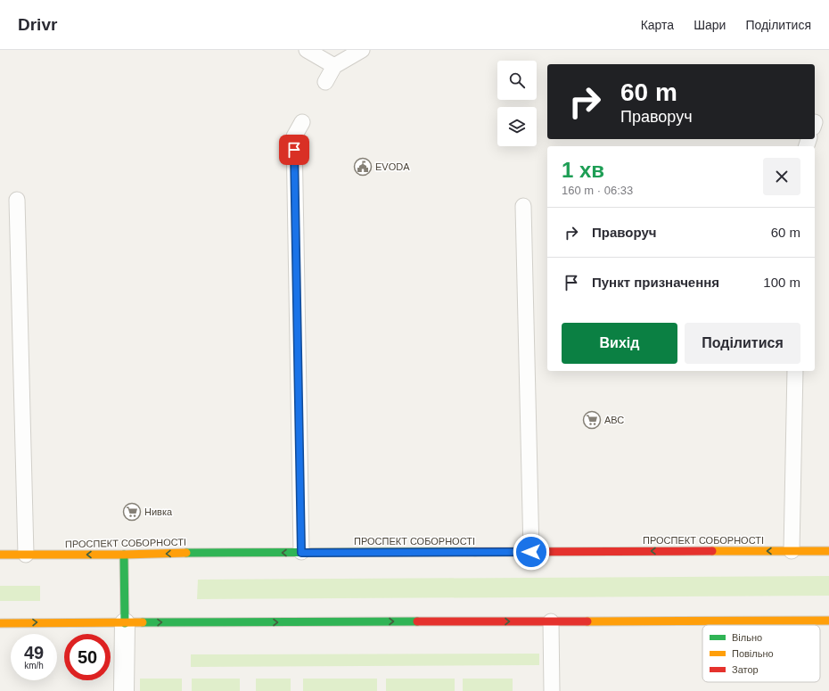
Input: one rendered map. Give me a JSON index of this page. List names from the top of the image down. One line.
{"streets":{"main road":["ПРОСПЕКТ СОБОРНОСТІ"]},"places":{"public building":["EVODA"],"supermarket":["АВС","Нивка"]},"legend":["Вільно","Повільно","Затор"],"page":{"header":"Drivr","nav":["Карта","Шари","Поділитися"],"turn":["60 m","Праворуч"],"heading":["1 хв","160 m · 06:33"],"list":[{"name":"Праворуч","value":"60 m"},{"name":"Пункт призначення","value":"100 m"}],"buttons":["Вихід","Поділитися"],"speed":"49 km/h","limit":"50"}}
